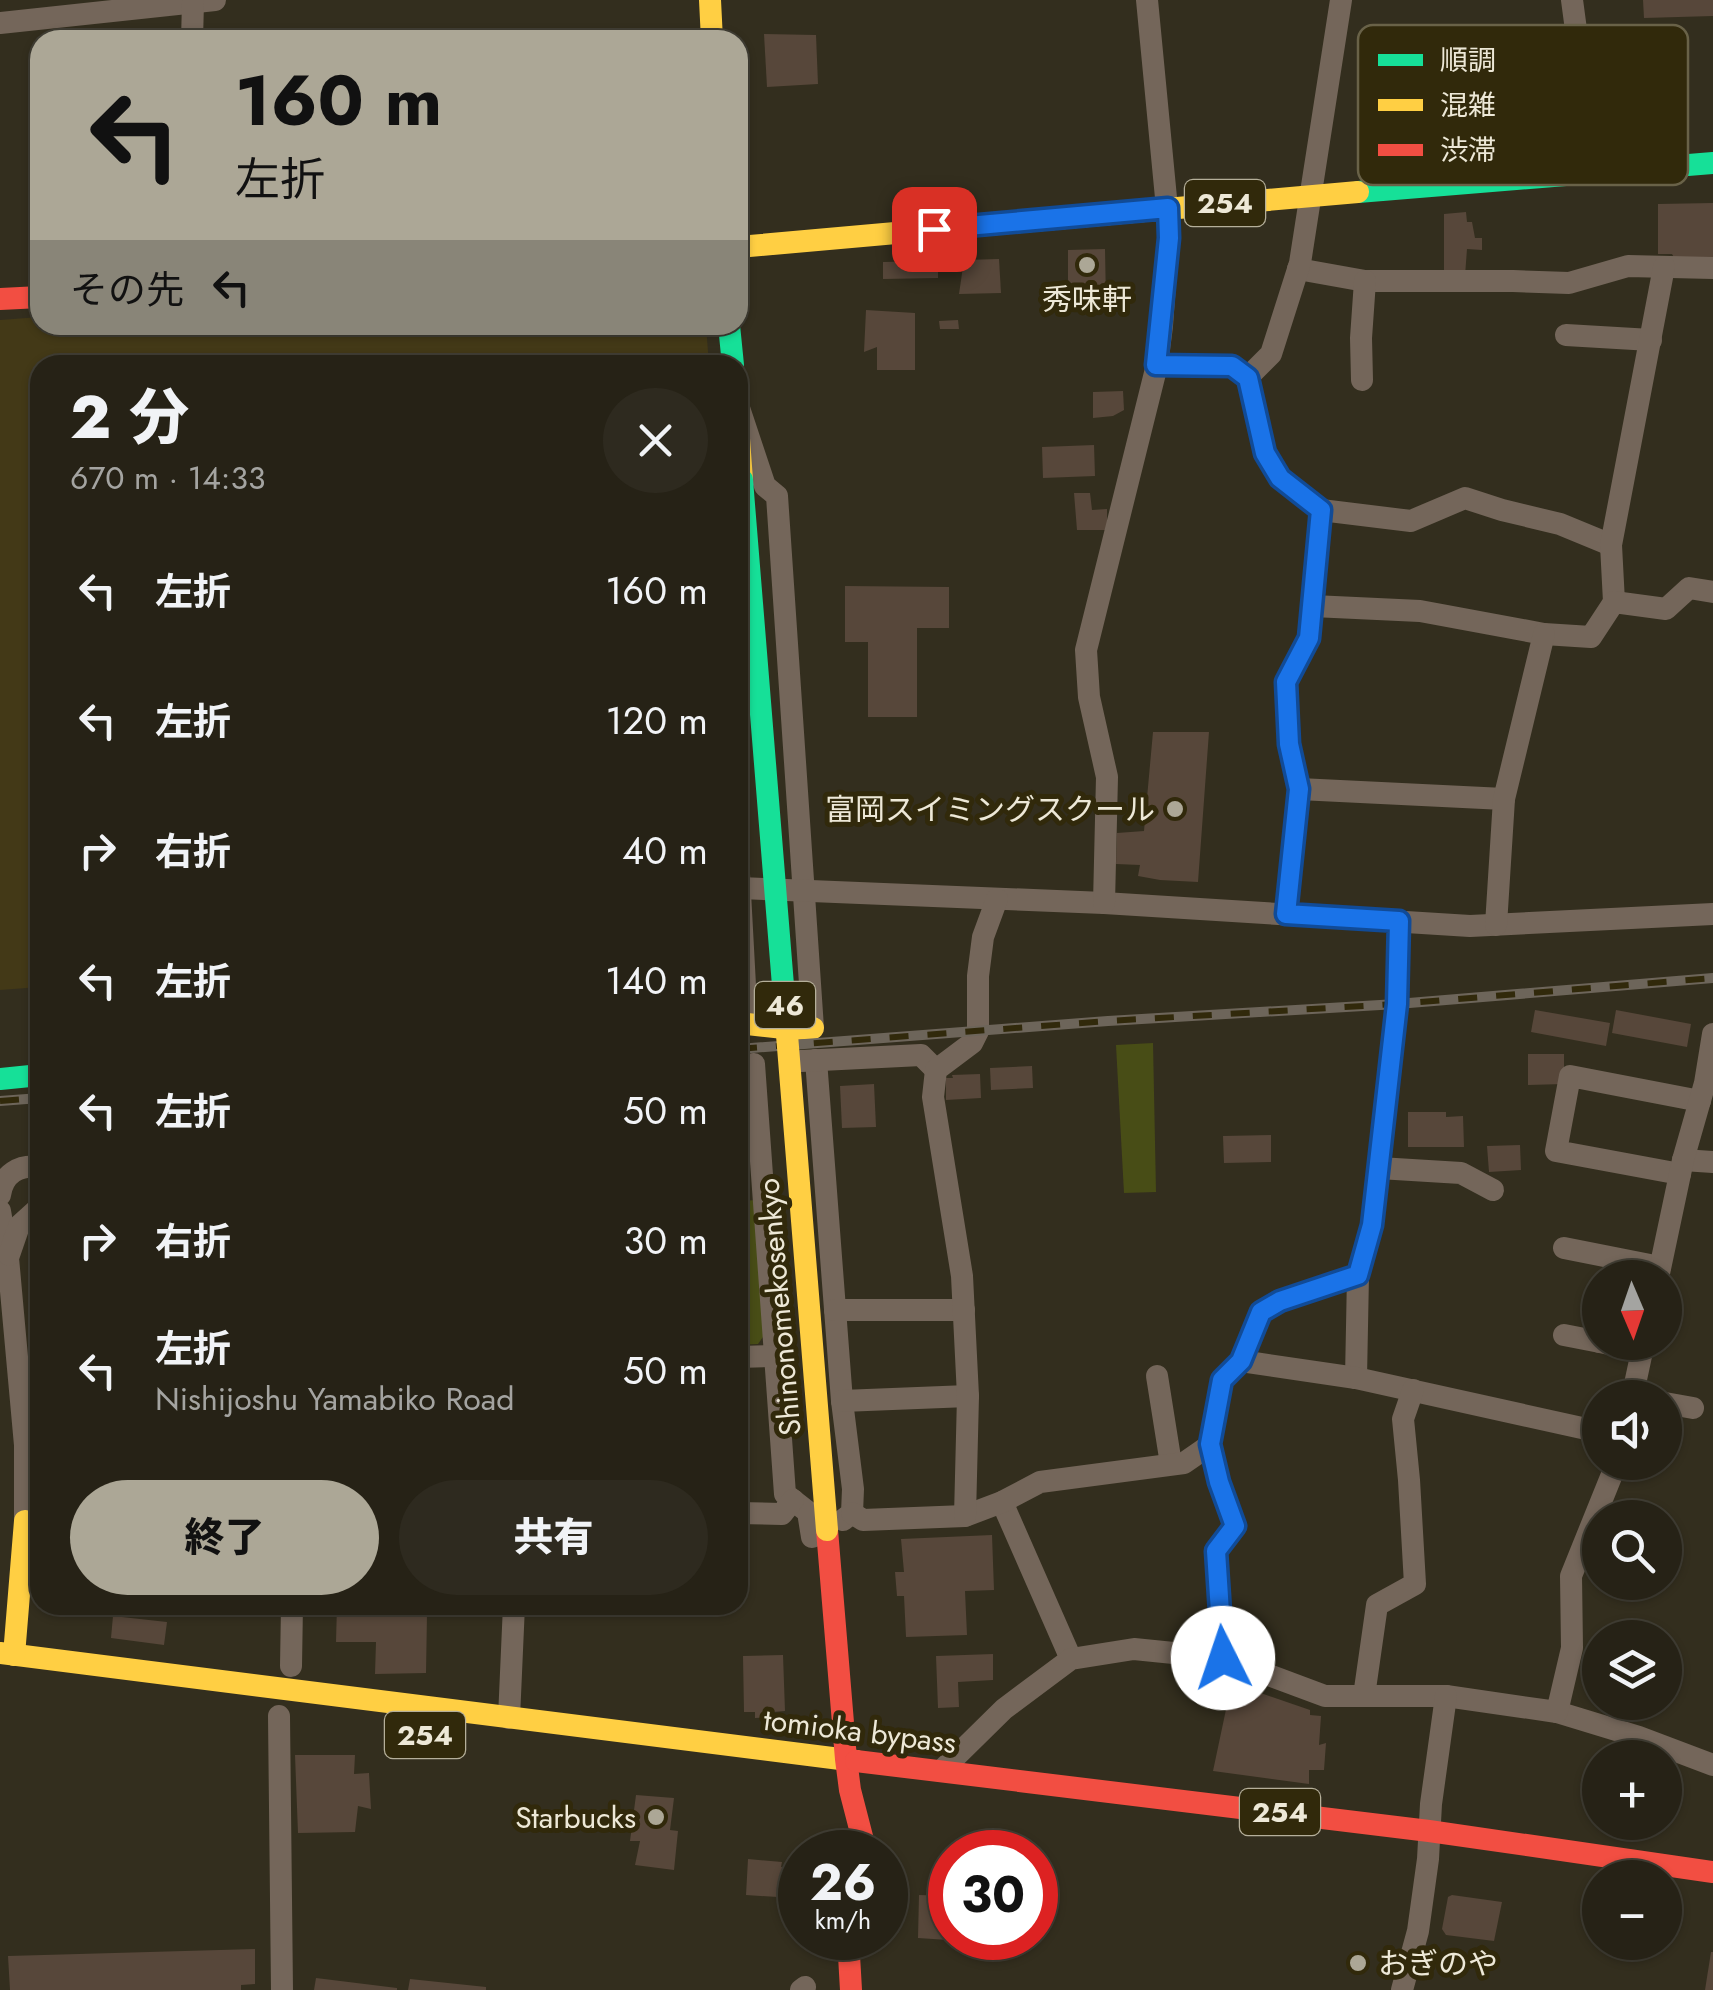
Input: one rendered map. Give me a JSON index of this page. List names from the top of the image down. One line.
{"streets":{"main road":["254","46","Shinonomekosenkyo","tomioka bypass"]},"crossings":[["46","Shinonomekosenkyo"],["46","tomioka bypass"]],"places":["秀味軒","富岡スイミングスクール","Starbucks","おぎのや"],"legend":["順調","混雑","渋滞"],"north":"bottom","page":{"turn":["160 m","左折"],"then":"その先","heading":["2 分","670 m · 14:33"],"list":[{"name":"左折","value":"160 m"},{"name":"左折","value":"120 m"},{"name":"右折","value":"40 m"},{"name":"左折","value":"140 m"},{"name":"左折","value":"50 m"},{"name":"右折","value":"30 m"},{"name":"左折","note":"Nishijoshu Yamabiko Road","value":"50 m"}],"map_buttons":["+","−"],"buttons":["終了","共有"],"speed":"26 km/h","limit":"30"}}
